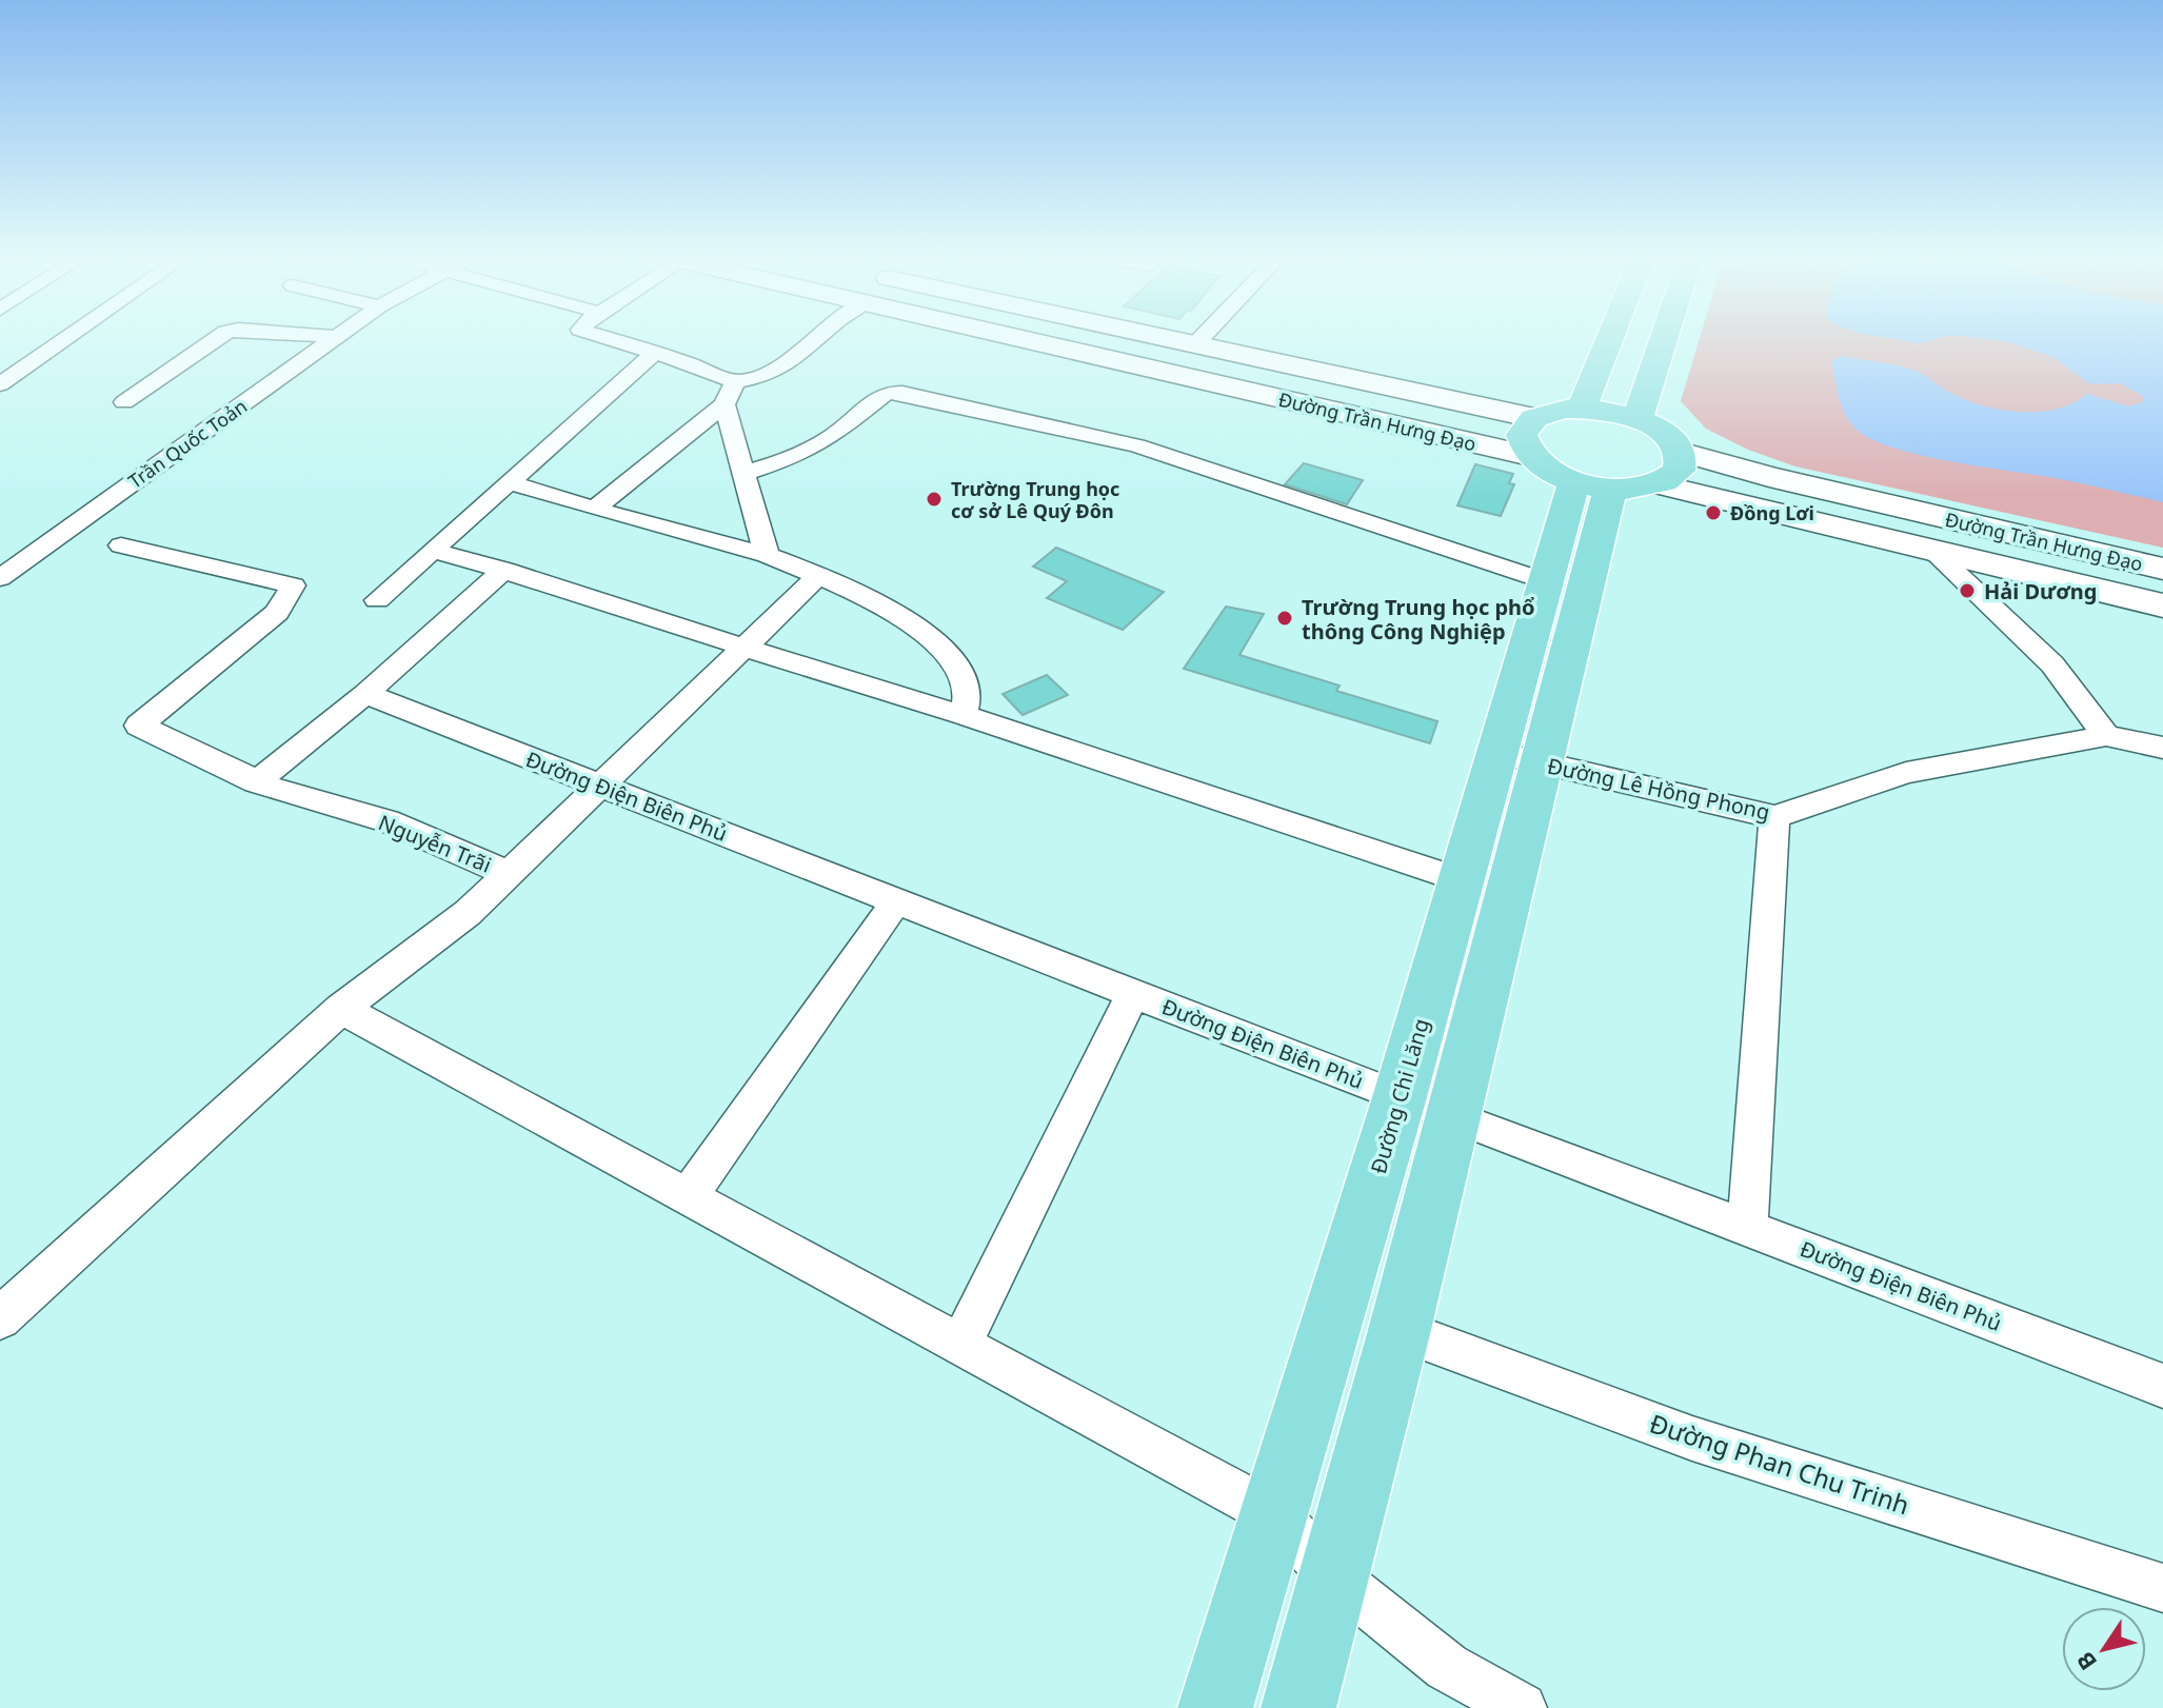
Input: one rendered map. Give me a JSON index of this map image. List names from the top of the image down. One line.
{"streets":{"main road":["Đường Trần Hưng Đạo","Đường Chi Lăng"],"street":["Trần Quốc Toản","Đường Lê Hồng Phong","Đường Điện Biên Phủ","Nguyễn Trãi","Đường Phan Chu Trinh"]},"crossings":[["Đường Trần Hưng Đạo","Đường Chi Lăng"],["Đường Lê Hồng Phong","Đường Chi Lăng"],["Đường Điện Biên Phủ","Đường Chi Lăng"],["Đường Chi Lăng","Đường Phan Chu Trinh"]],"places":["Trường Trung học cơ sở Lê Quý Đôn","Đồng Lơi","Hải Dương","Trường Trung học phổ thông Công Nghiệp"],"north":"bottom left"}
